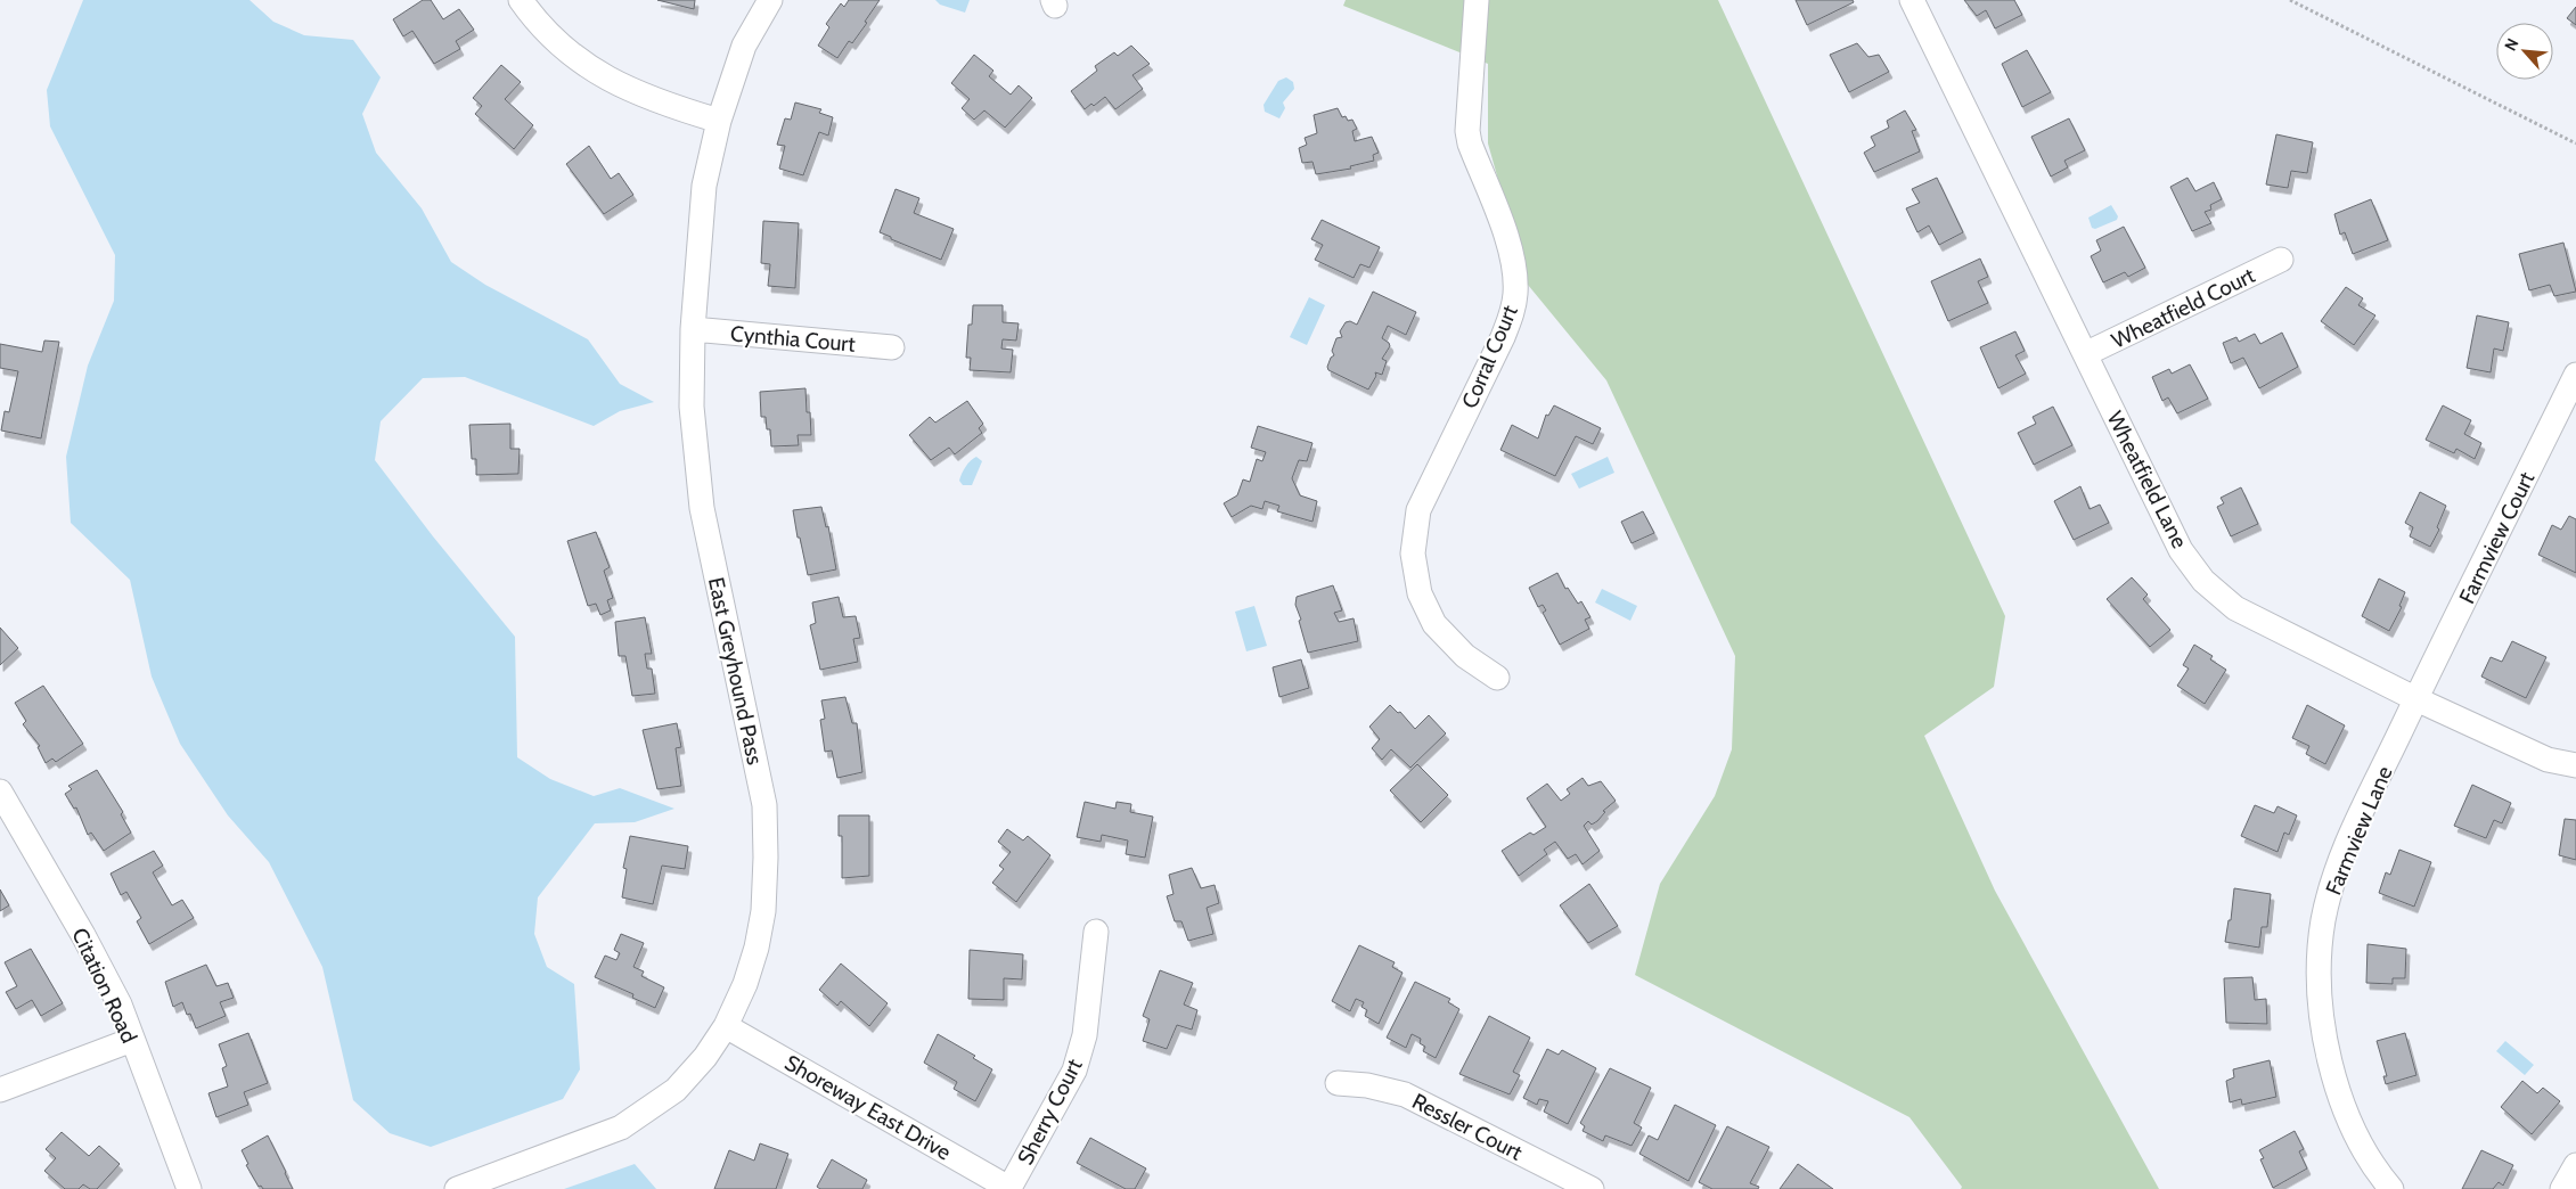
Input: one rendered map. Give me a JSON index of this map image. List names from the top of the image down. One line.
{"streets":{"street":["Wheatfield Court","Cynthia Court","Corral Court","Wheatfield Lane","Farmview Court","East Greyhound Pass","Farmview Lane","Citation Road","Shoreway East Drive","Sherry Court","Ressler Court"]},"crossings":[["Wheatfield Court","Wheatfield Lane"],["Cynthia Court","East Greyhound Pass"],["Wheatfield Lane","Farmview Court"],["Wheatfield Lane","Farmview Lane"],["Farmview Court","Farmview Lane"],["East Greyhound Pass","Shoreway East Drive"],["Shoreway East Drive","Sherry Court"]],"north":"top left"}
